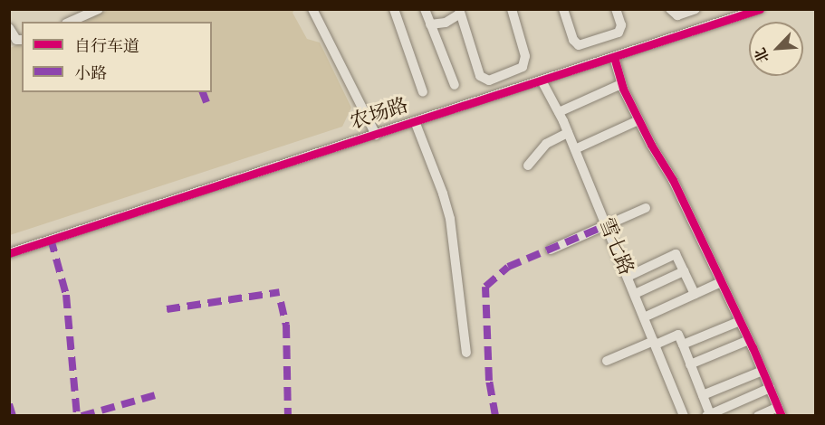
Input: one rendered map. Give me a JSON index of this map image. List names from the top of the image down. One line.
{"streets":{"street":["农场路","雪七路"]},"crossings":[["农场路","雪七路"]],"legend":["自行车道","小路"],"north":"bottom left"}
